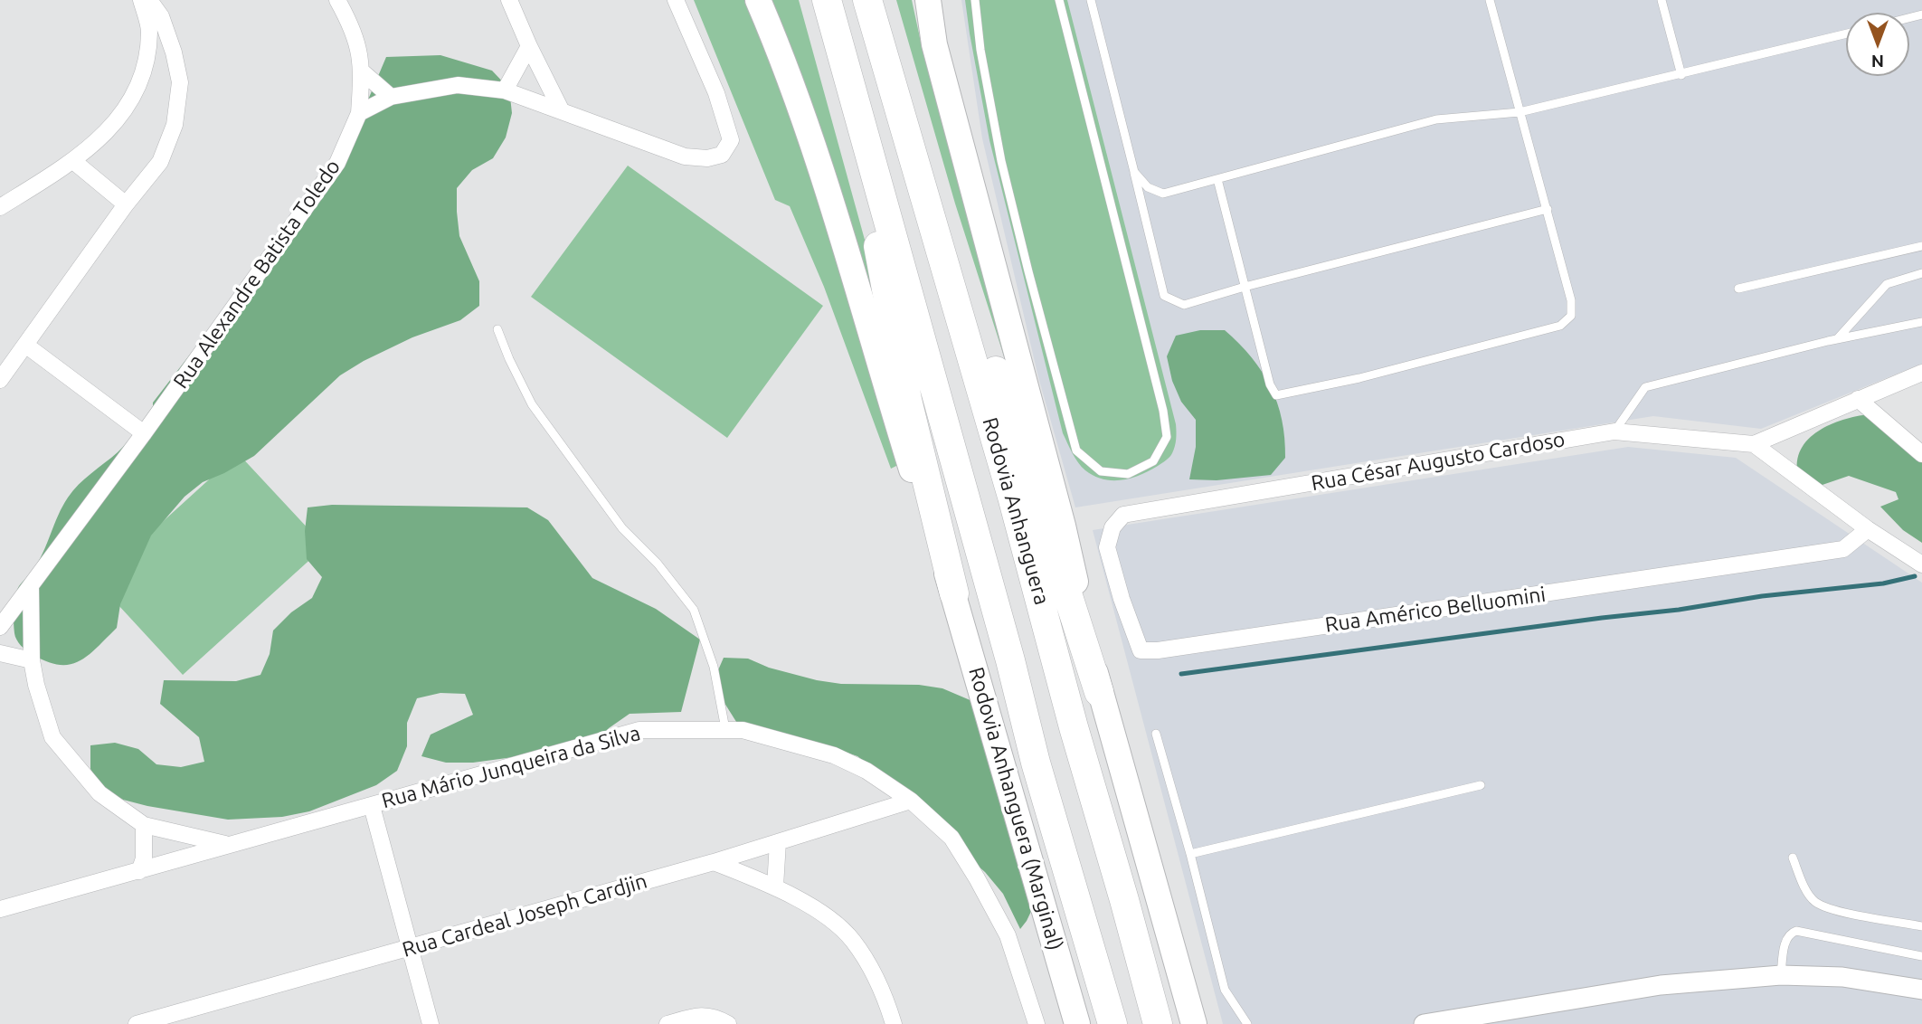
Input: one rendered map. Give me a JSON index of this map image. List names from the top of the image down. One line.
{"streets":{"highway":["Rodovia Anhanguera","Rodovia Anhanguera (Marginal)"],"street":["Rua Alexandre Batista Toledo","Rua César Augusto Cardoso","Rua Américo Belluomini","Rua Mário Junqueira da Silva","Rua Cardeal Joseph Cardjin"]},"crossings":[["Rua César Augusto Cardoso","Rua Américo Belluomini"],["Rua Mário Junqueira da Silva","Rua Cardeal Joseph Cardjin"]],"north":"bottom"}
